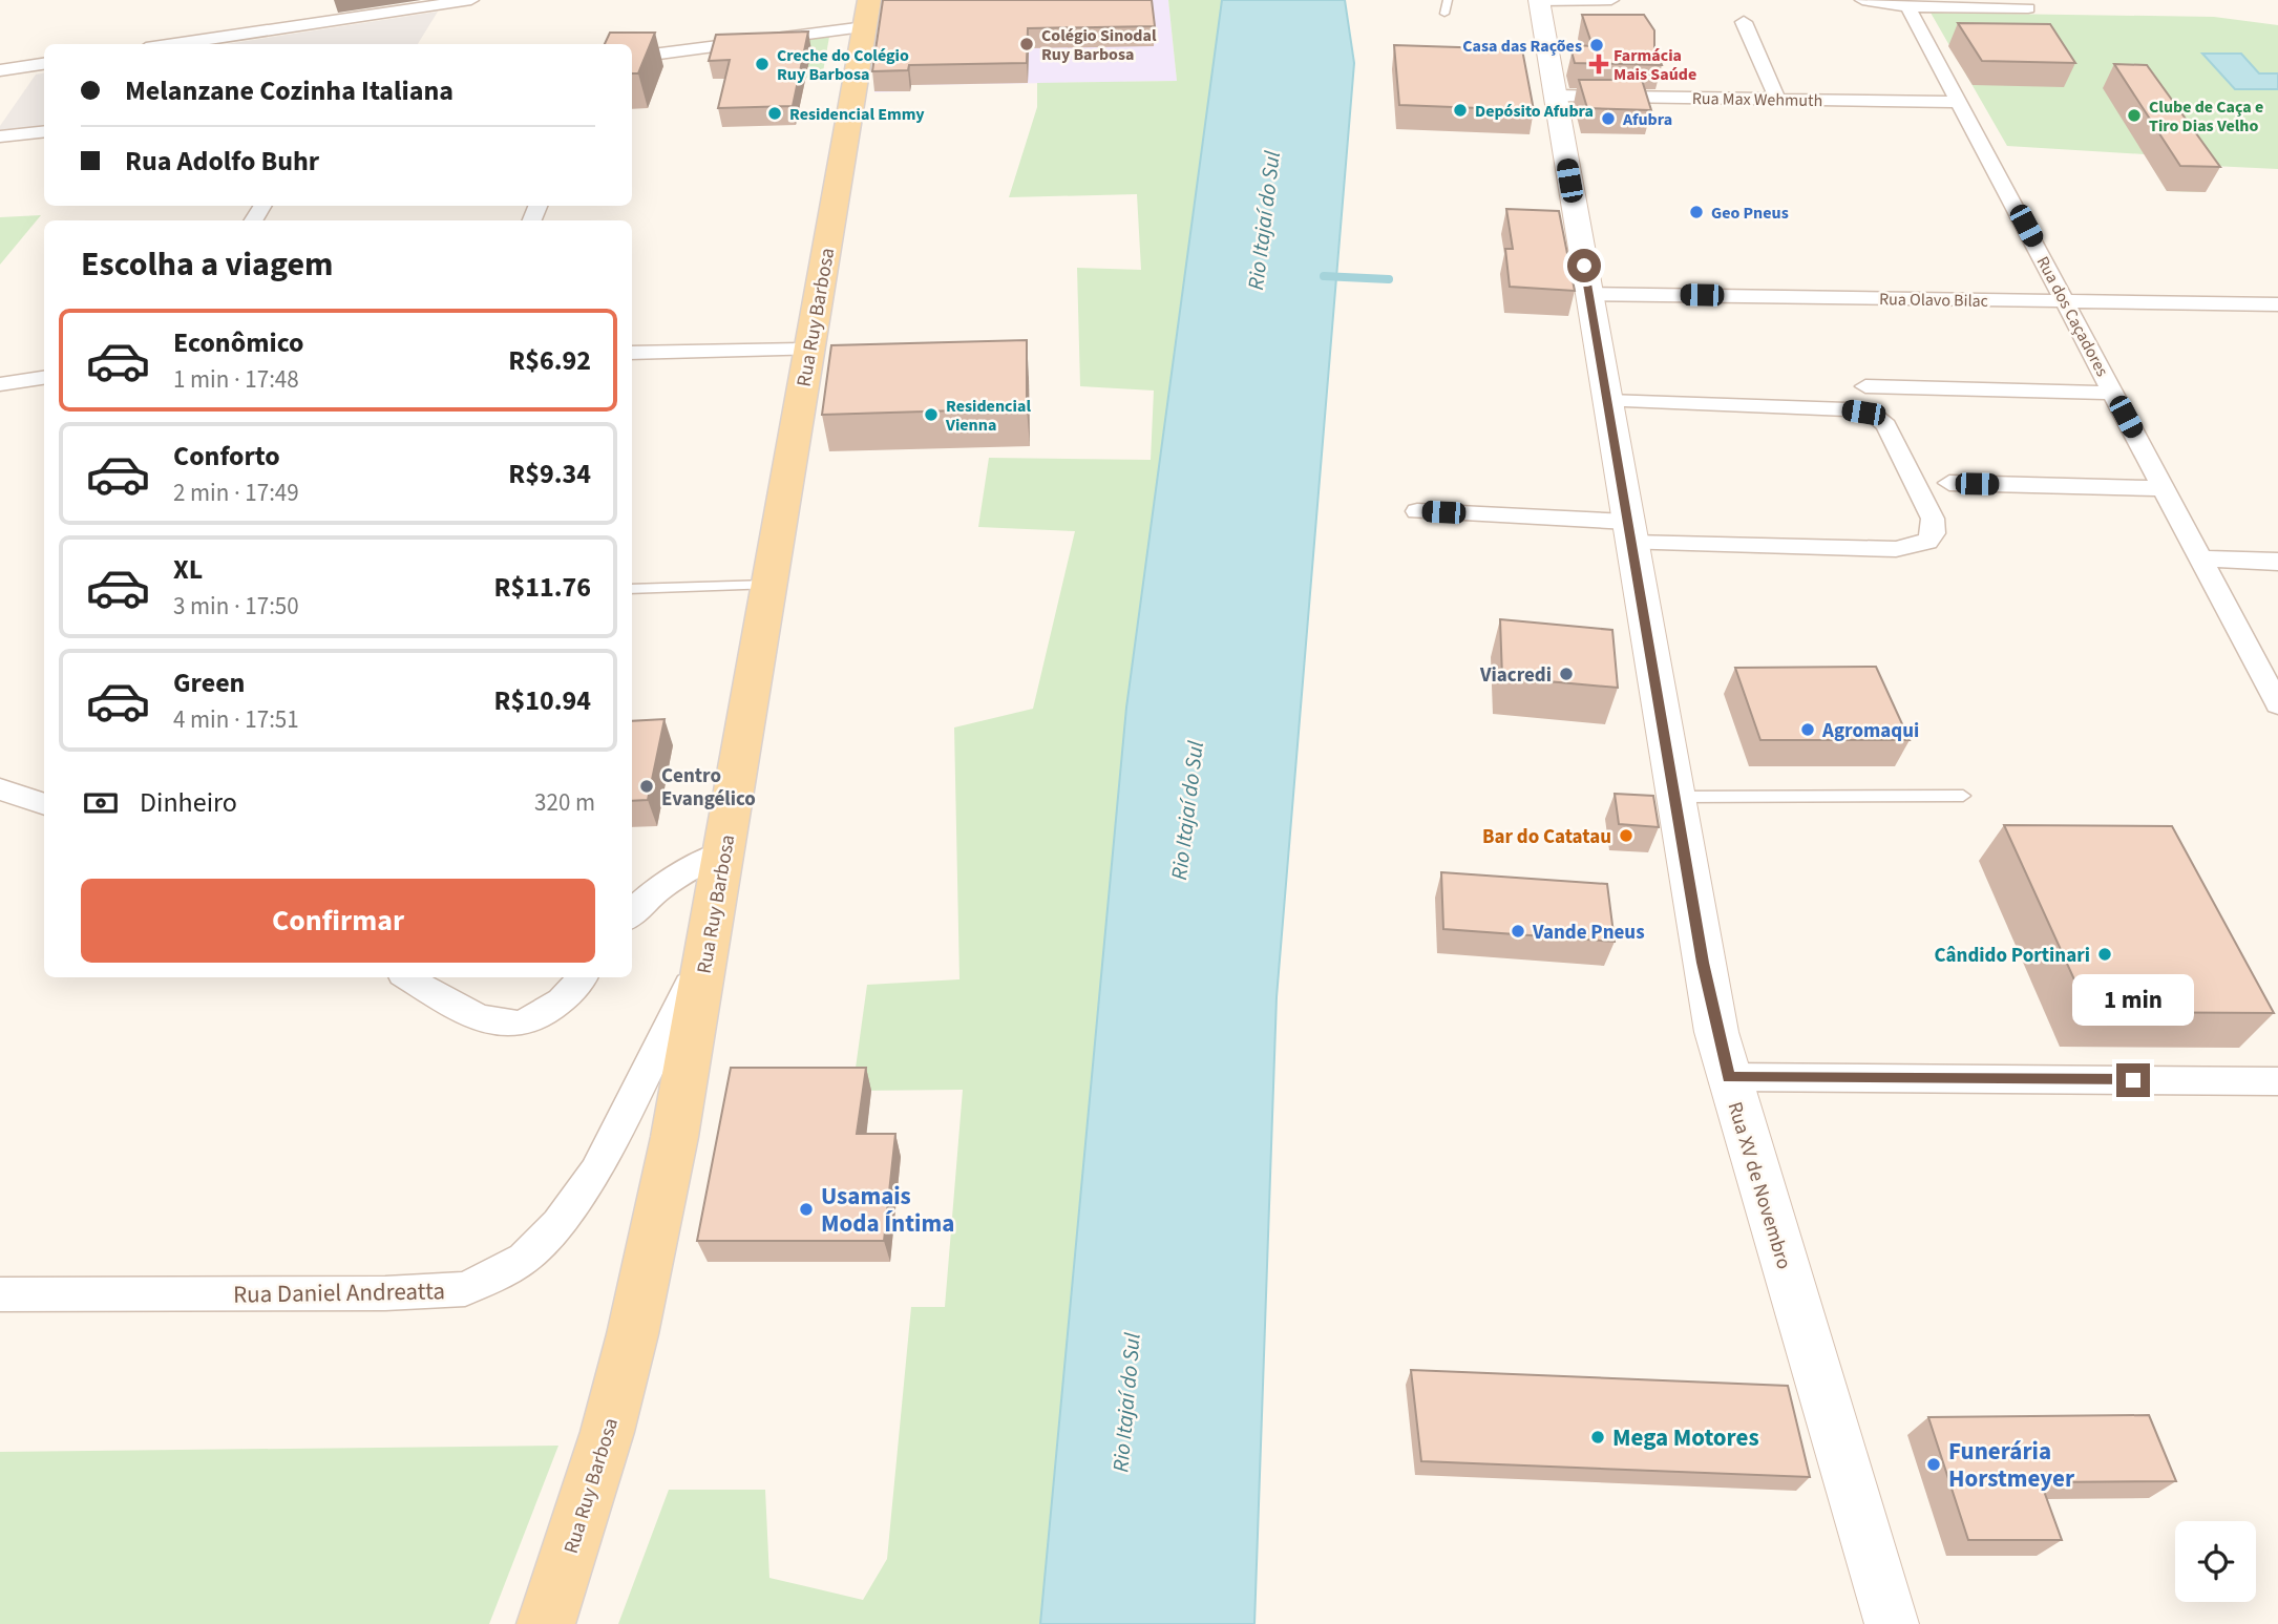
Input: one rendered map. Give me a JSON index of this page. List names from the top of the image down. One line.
{"streets":{"main road":["Rua Ruy Barbosa","Rua XV de Novembro"],"street":["Rua Max Wehmuth","Rua Olavo Bilac","Rua dos Caçadores","Rua Daniel Andreatta"]},"crossings":[["Rua Max Wehmuth","Rua dos Caçadores"],["Rua Max Wehmuth","Rua XV de Novembro"],["Rua Olavo Bilac","Rua dos Caçadores"],["Rua Olavo Bilac","Rua XV de Novembro"],["Rua Ruy Barbosa","Rua Daniel Andreatta"]],"water":["Rio Itajaí do Sul"],"places":{"other":["Colégio Sinodal Ruy Barbosa","Casa das Rações","Creche do Colégio Ruy Barbosa","Depósito Afubra","Residencial Emmy","Clube de Caça e Tiro Dias Velho","Afubra","Geo Pneus","Residencial Vienna","Viacredi","Agromaqui","Centro Evangélico","Bar do Catatau","Vande Pneus","Cândido Portinari","Usamais Moda Íntima","Mega Motores","Funerária Horstmeyer"],"health":["Farmácia Mais Saúde"]},"page":{"banner":["Melanzane Cozinha Italiana","Rua Adolfo Buhr"],"heading":"Escolha a viagem","list":[{"name":"Econômico","note":"1 min · 17:48","value":"R$6.92"},{"name":"Conforto","note":"2 min · 17:49","value":"R$9.34"},{"name":"XL","note":"3 min · 17:50","value":"R$11.76"},{"name":"Green","note":"4 min · 17:51","value":"R$10.94"}],"pay":["Dinheiro","320 m"],"buttons":"Confirmar","bubble":"1 min"}}
